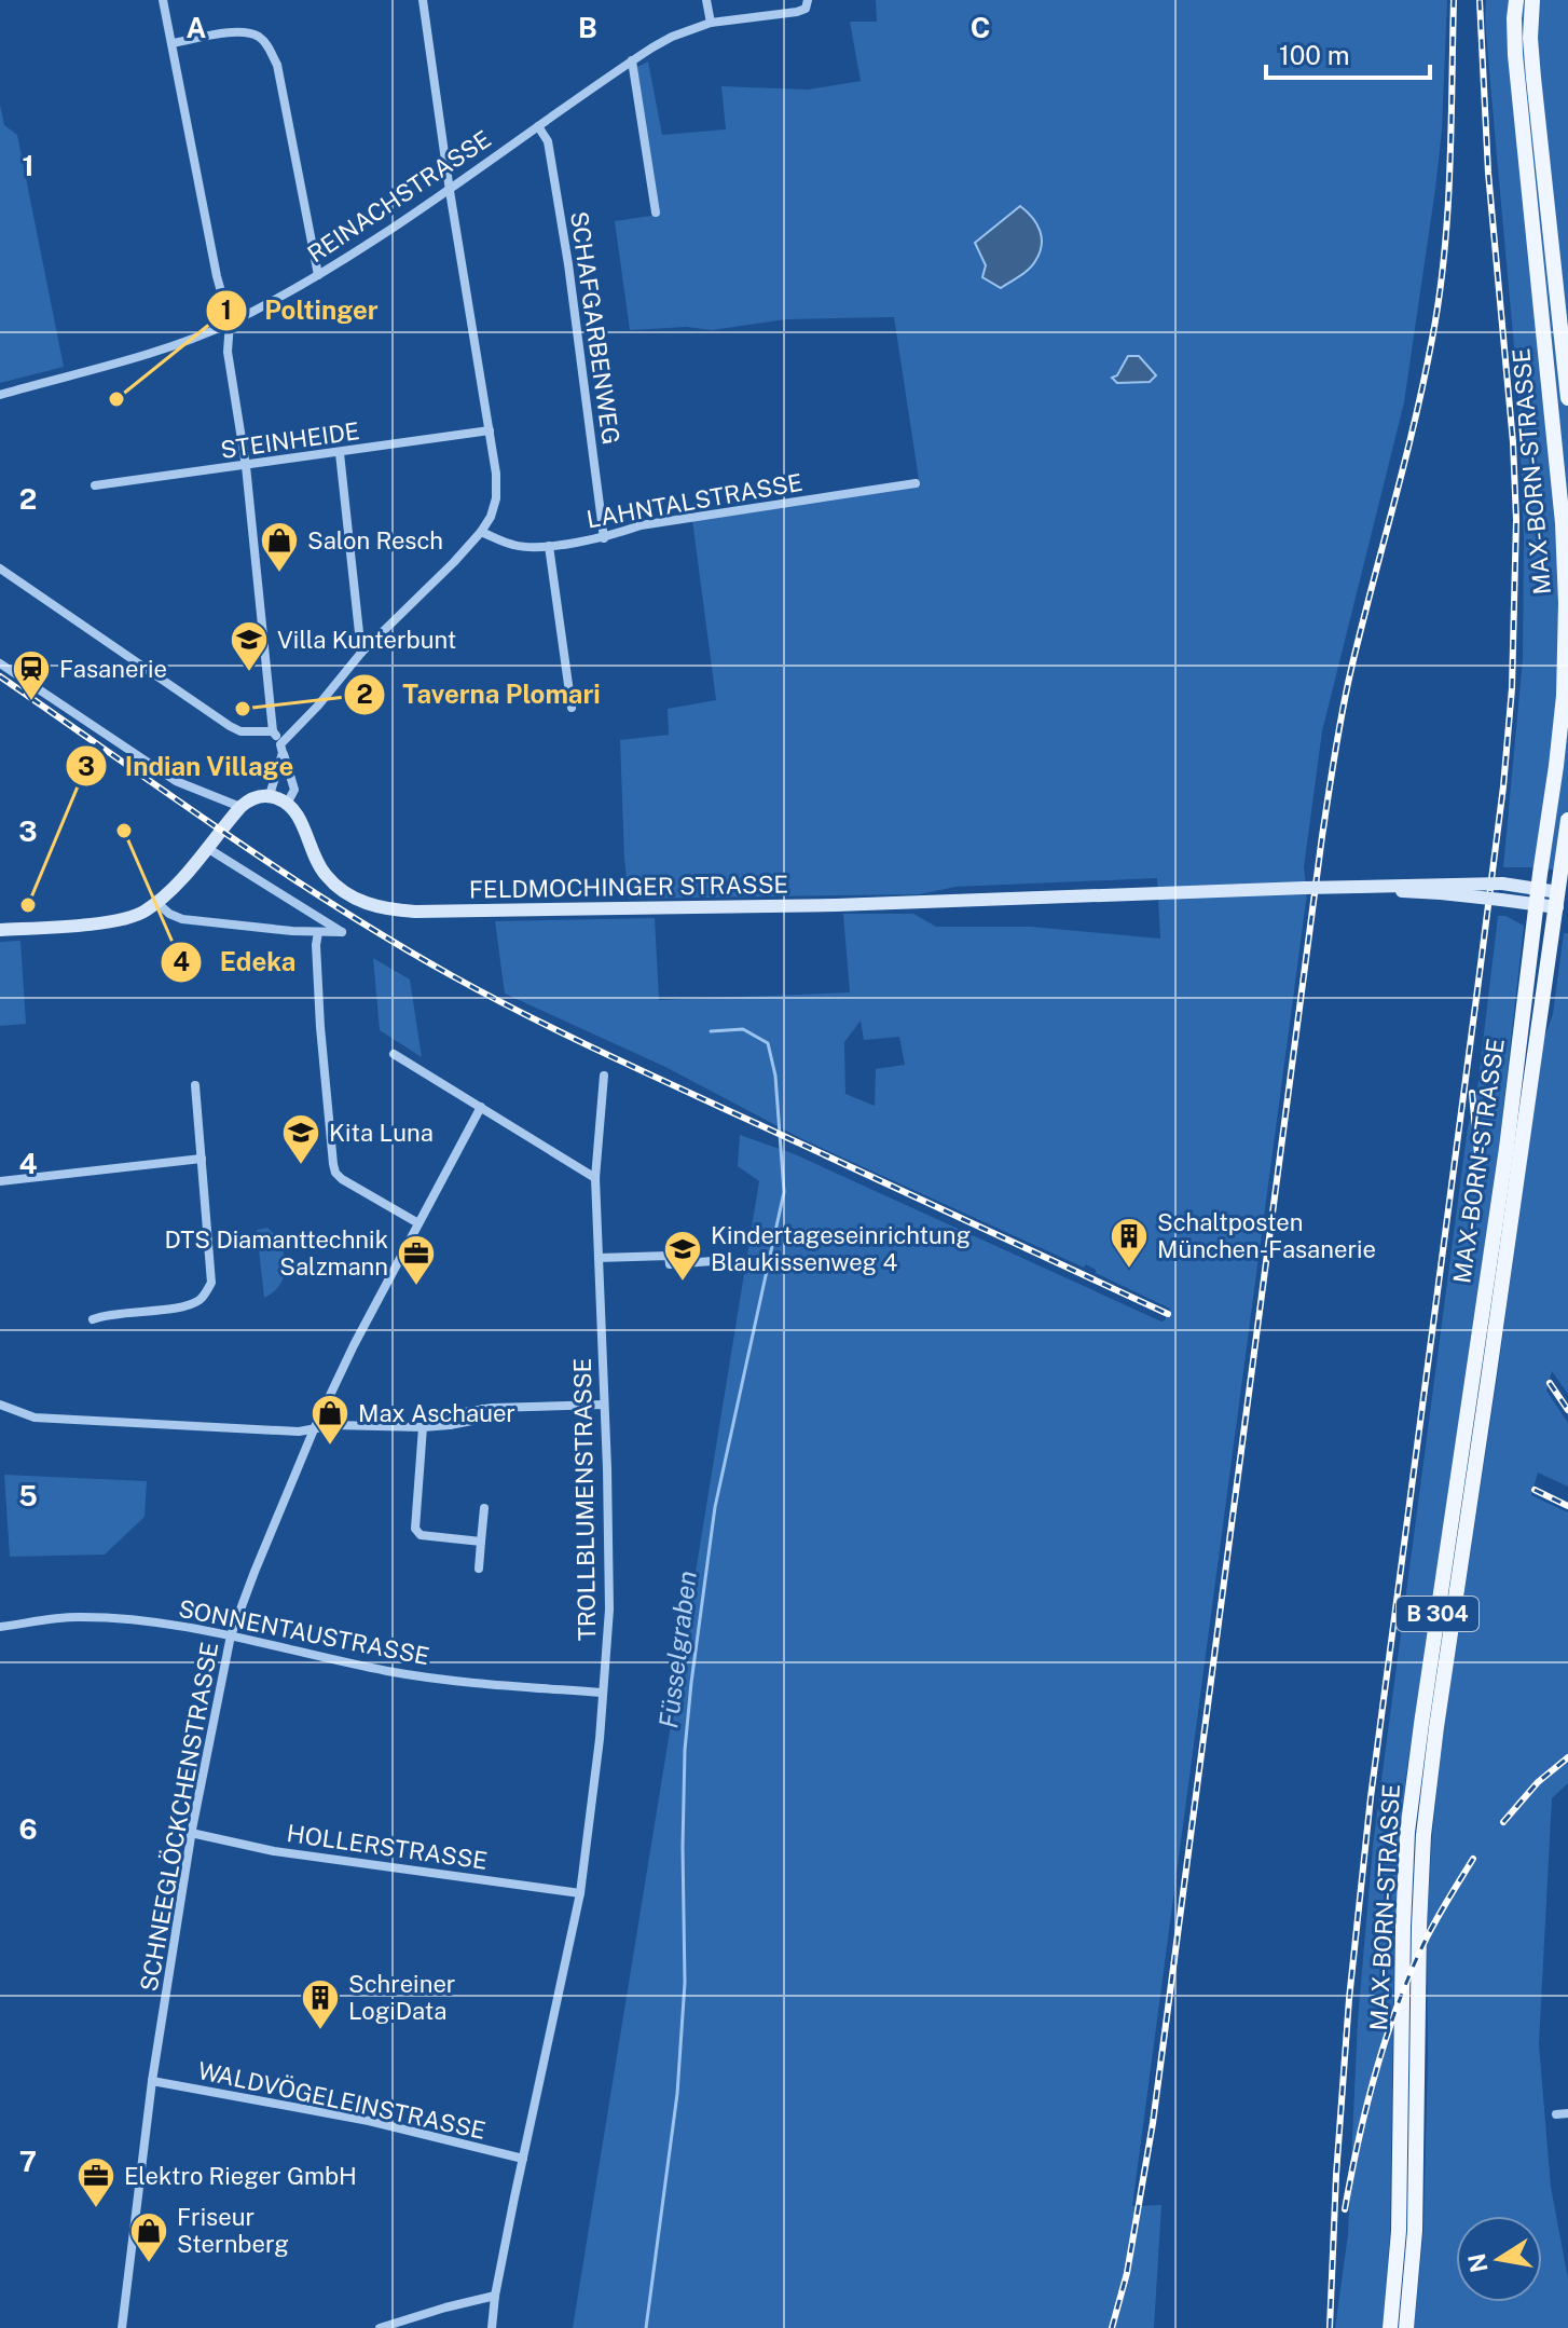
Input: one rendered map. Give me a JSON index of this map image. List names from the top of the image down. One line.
{"streets":{"main road":["MAX-BORN-STRASSE","FELDMOCHINGER STRASSE","B 304"],"street":["REINACHSTRASSE","SCHAFGARBENWEG","STEINHEIDE","LAHNTALSTRASSE","TROLLBLUMENSTRASSE","SONNENTAUSTRASSE","SCHNEEGLÖCKCHENSTRASSE","HOLLERSTRASSE","WALDVÖGELEINSTRASSE"]},"crossings":[["REINACHSTRASSE","SCHAFGARBENWEG"],["SCHAFGARBENWEG","LAHNTALSTRASSE"],["MAX-BORN-STRASSE","FELDMOCHINGER STRASSE"],["TROLLBLUMENSTRASSE","SONNENTAUSTRASSE"],["TROLLBLUMENSTRASSE","HOLLERSTRASSE"],["TROLLBLUMENSTRASSE","WALDVÖGELEINSTRASSE"],["SONNENTAUSTRASSE","SCHNEEGLÖCKCHENSTRASSE"],["SCHNEEGLÖCKCHENSTRASSE","HOLLERSTRASSE"],["SCHNEEGLÖCKCHENSTRASSE","WALDVÖGELEINSTRASSE"]],"water":["Füsselgraben"],"places":{"other":["Poltinger","Taverna Plomari","Edeka","Indian Village"],"shop":["Salon Resch","Max Aschauer","Friseur Sternberg"],"school or university":["Villa Kunterbunt","Kita Luna","Kindertageseinrichtung Blaukissenweg 4"],"station":["Fasanerie"],"building":["Schaltposten München-Fasanerie","Schreiner LogiData"],"office":["DTS Diamanttechnik Salzmann","Elektro Rieger GmbH"]},"scale_bar":"100 m","north":"left","grid":{"columns":["A","B","C"],"rows":["1","2","3","4","5","6","7"]}}
